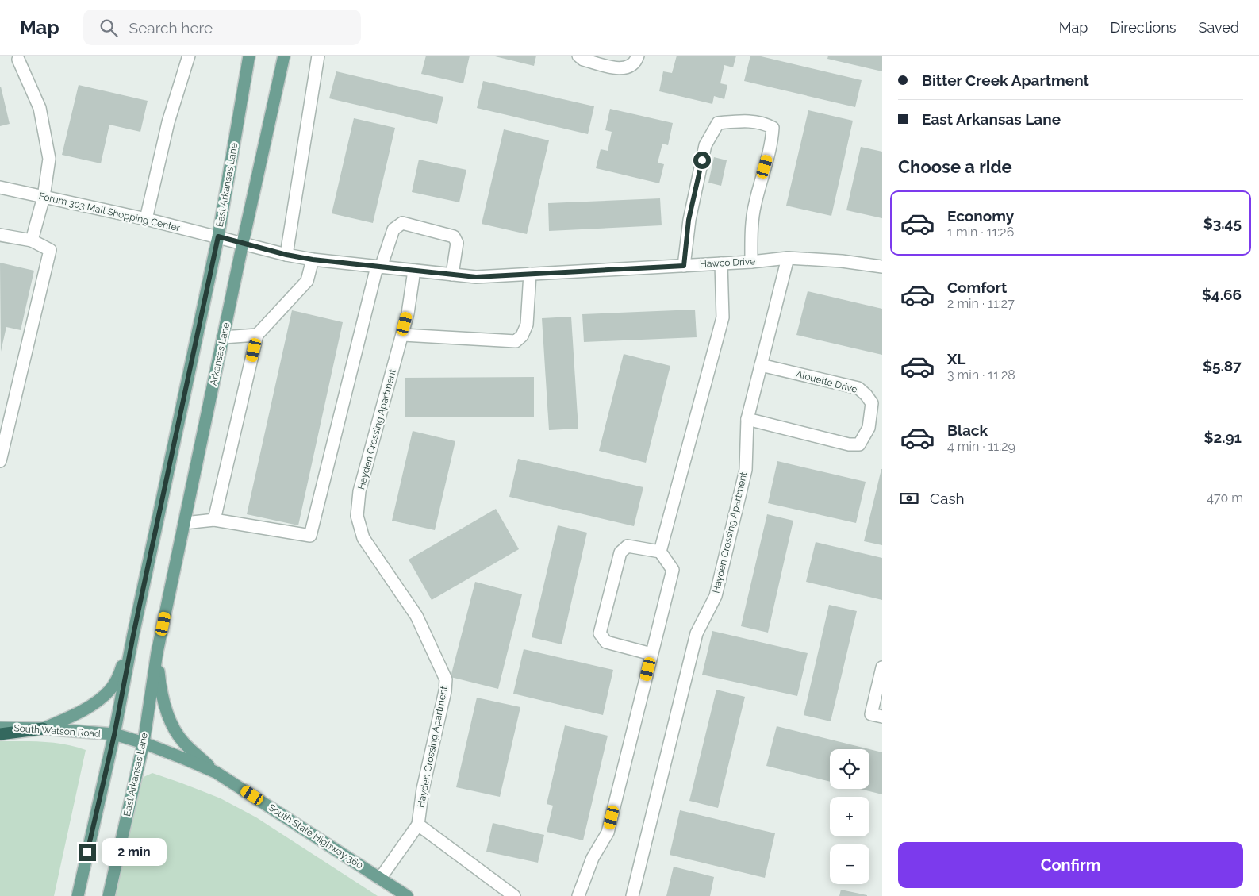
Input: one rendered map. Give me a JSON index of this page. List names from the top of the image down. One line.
{"streets":{"main road":["East Arkansas Lane","Arkansas Lane","South Watson Road","South State Highway 360"],"street":["Forum 303 Mall Shopping Center","Hawco Drive","Alouette Drive","Hayden Crossing Apartment"]},"crossings":[["East Arkansas Lane","Forum 303 Mall Shopping Center"],["East Arkansas Lane","Hawco Drive"],["East Arkansas Lane","Arkansas Lane"],["East Arkansas Lane","South Watson Road"],["East Arkansas Lane","South State Highway 360"],["Forum 303 Mall Shopping Center","Hawco Drive"],["Hawco Drive","Arkansas Lane"],["Hawco Drive","Hayden Crossing Apartment"],["Alouette Drive","Hayden Crossing Apartment"],["South Watson Road","South State Highway 360"]],"page":{"header":"Map","search":"Search here","nav":["Map","Directions","Saved"],"banner":["Bitter Creek Apartment","East Arkansas Lane"],"heading":"Choose a ride","list":[{"name":"Economy","note":"1 min · 11:26","value":"$3.45"},{"name":"Comfort","note":"2 min · 11:27","value":"$4.66"},{"name":"XL","note":"3 min · 11:28","value":"$5.87"},{"name":"Black","note":"4 min · 11:29","value":"$2.91"}],"pay":["Cash","470 m"],"map_buttons":["+","−"],"buttons":"Confirm","bubble":"2 min"}}
